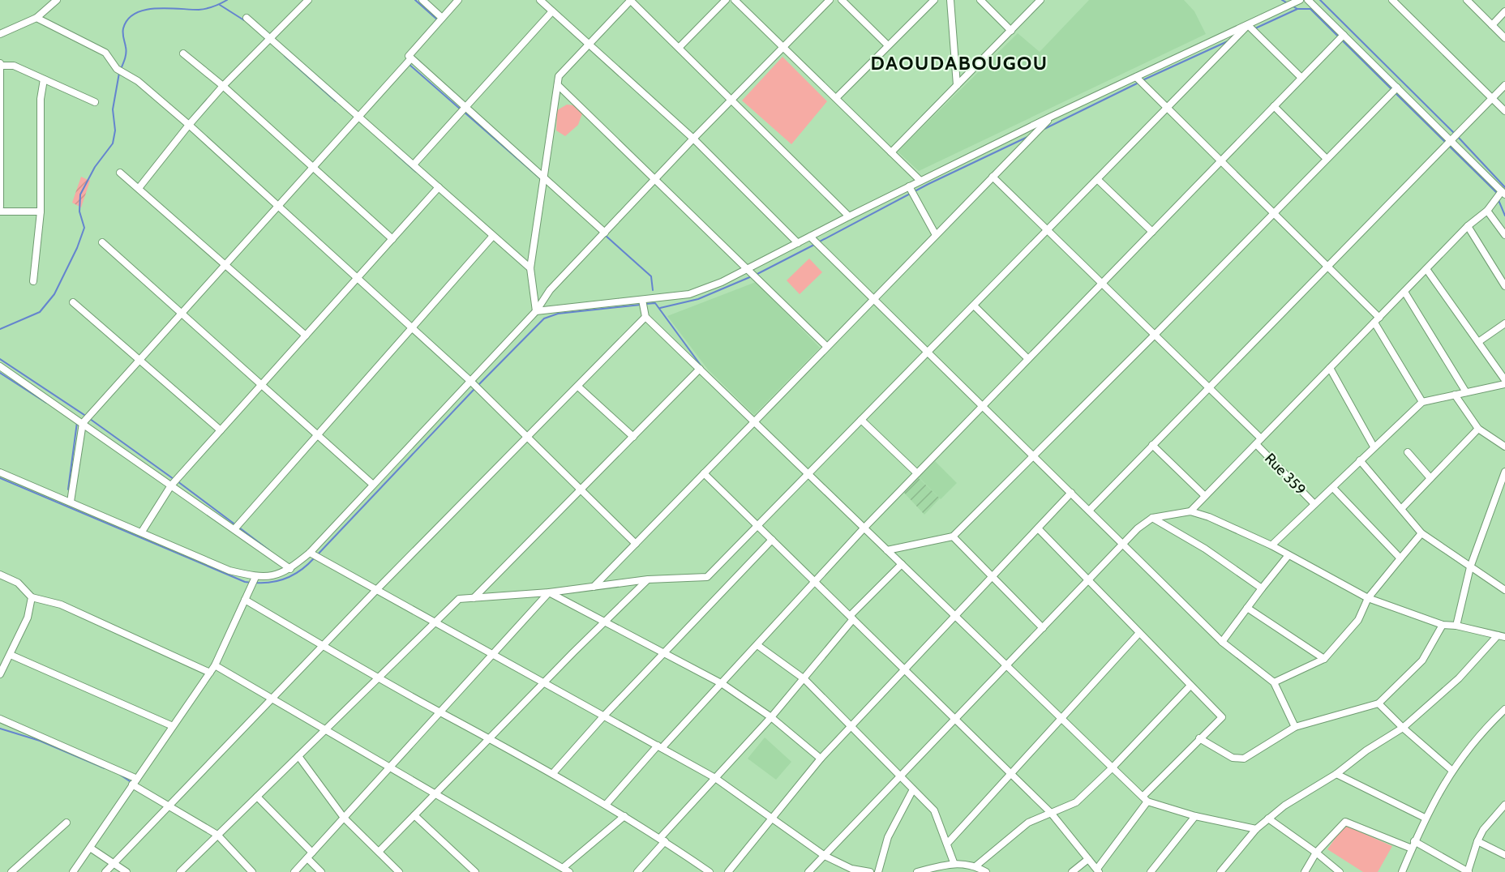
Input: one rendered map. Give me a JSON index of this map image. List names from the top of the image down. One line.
{"streets":{"street":["Rue 359"]},"districts":["DAOUDABOUGOU"]}
